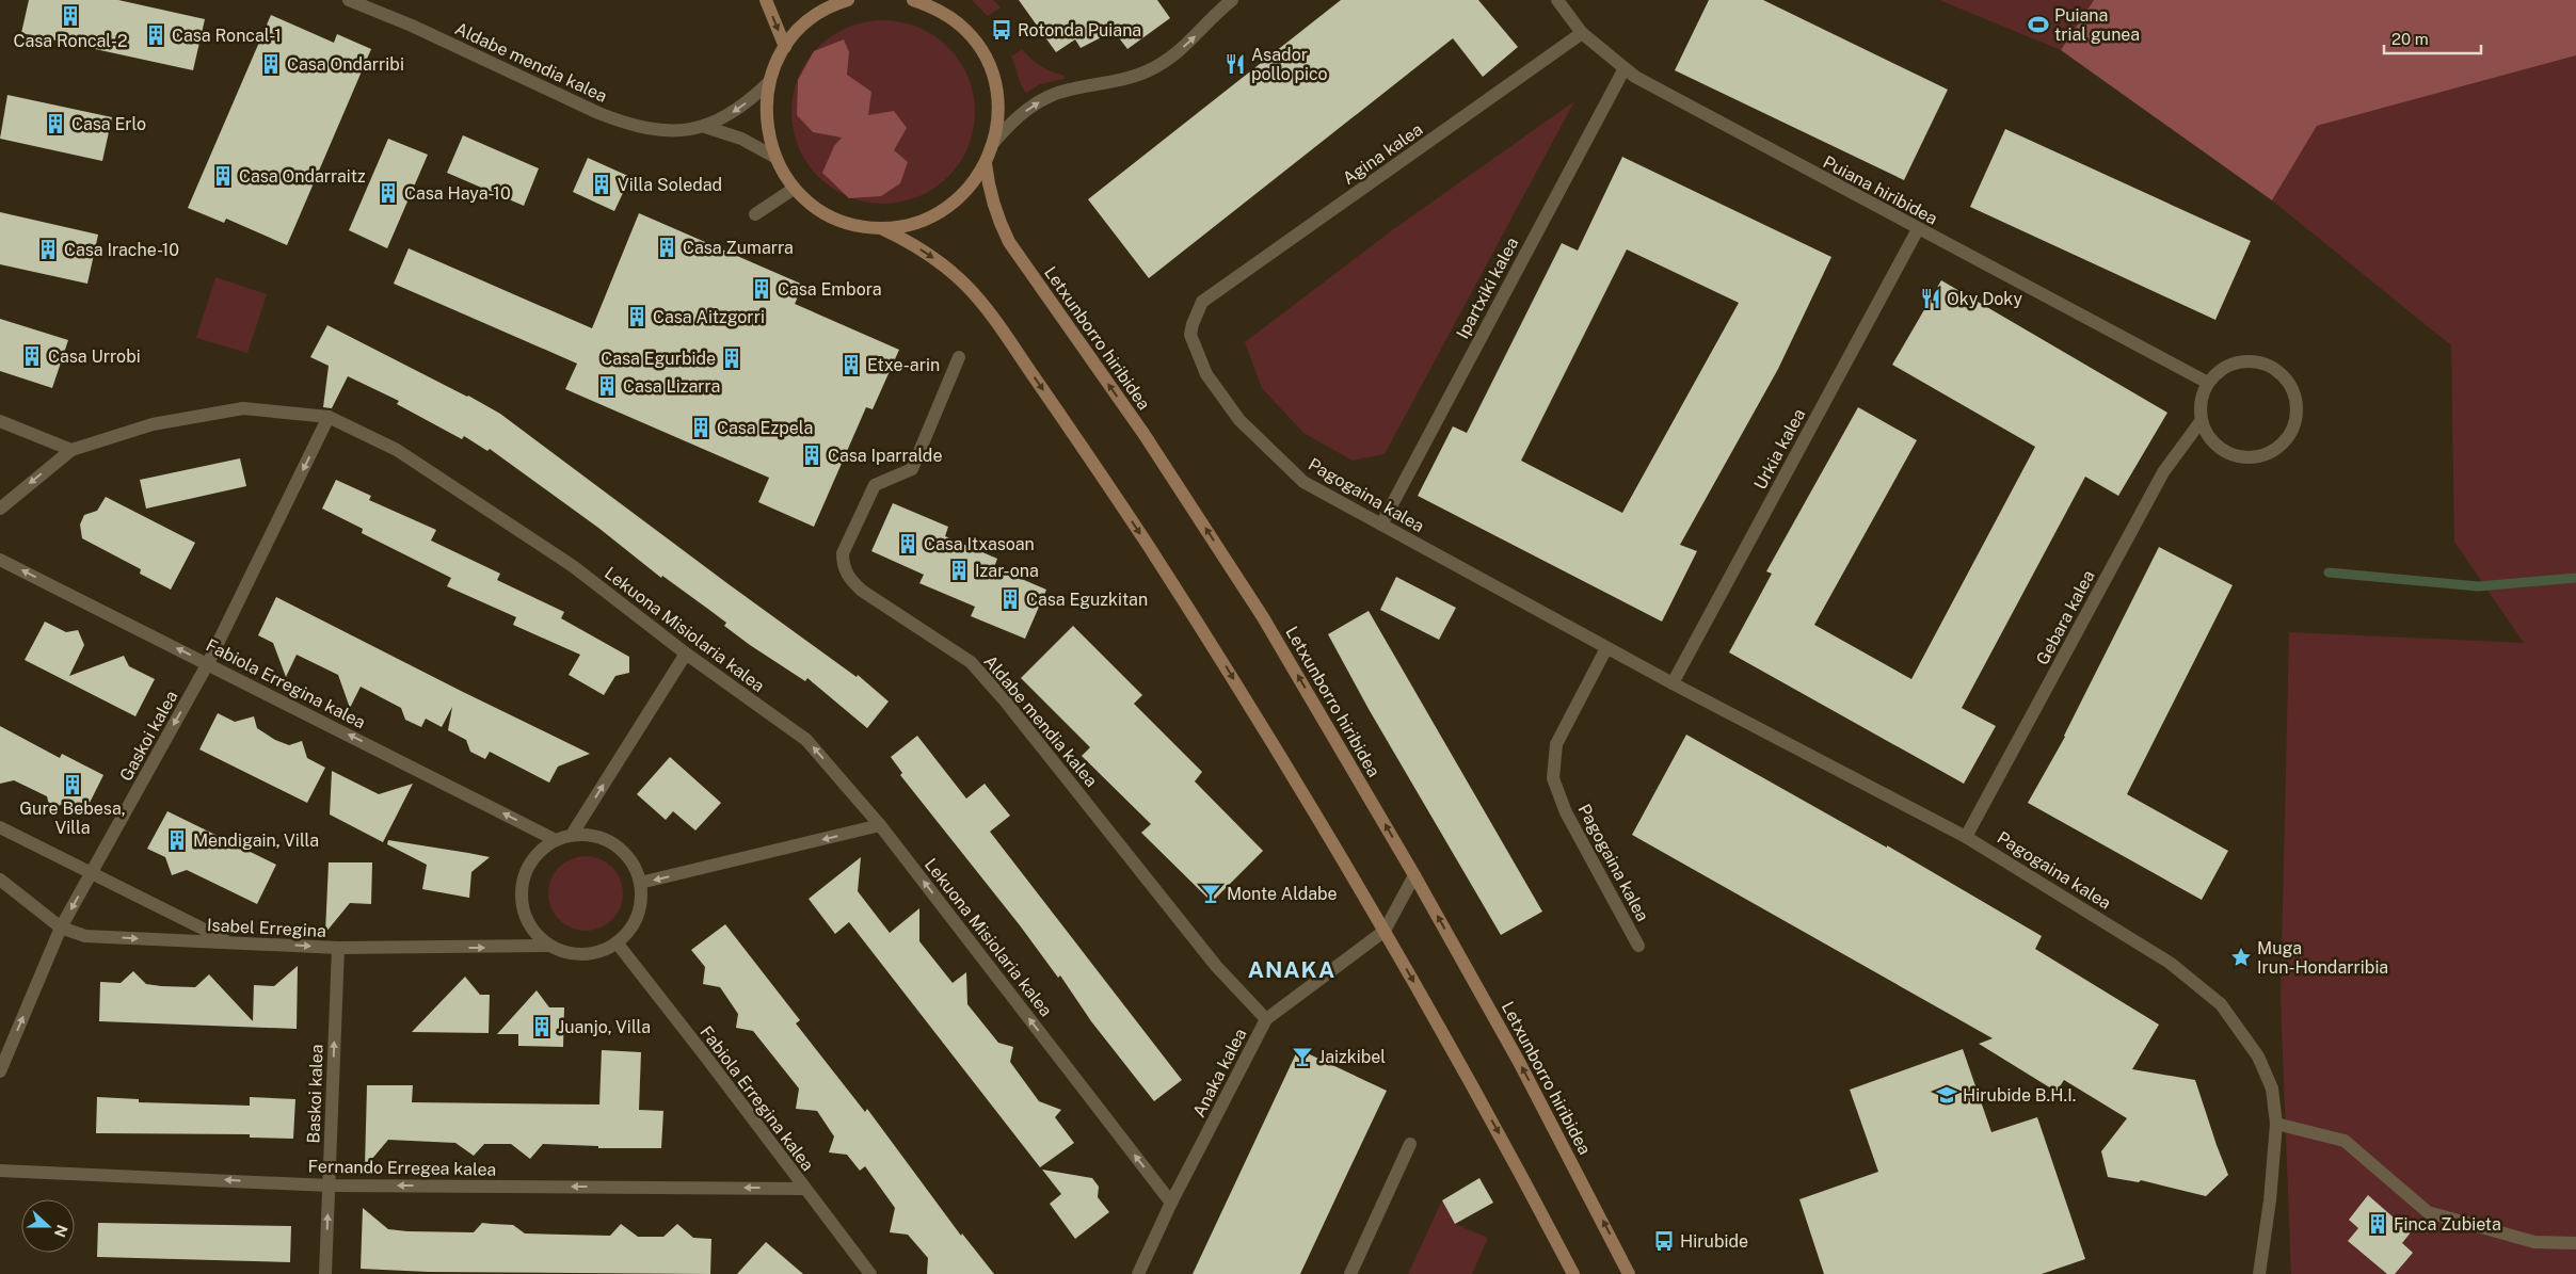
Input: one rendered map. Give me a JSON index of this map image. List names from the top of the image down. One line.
{"streets":{"main road":["Letxunborro hiribidea"],"street":["Aldabe mendia kalea","Agina kalea","Puiana hiribidea","Ipartxiki kalea","Urkia kalea","Pagogaina kalea","Gebara kalea","Lekuona Misiolaria kalea","Fabiola Erregina kalea","Gaskoi kalea","Isabel Erregina","Anaka kalea","Baskoi kalea","Fernando Erregea kalea"]},"crossings":[["Aldabe mendia kalea","Anaka kalea"],["Agina kalea","Puiana hiribidea"],["Agina kalea","Pagogaina kalea"],["Puiana hiribidea","Ipartxiki kalea"],["Puiana hiribidea","Urkia kalea"],["Puiana hiribidea","Gebara kalea"],["Ipartxiki kalea","Pagogaina kalea"],["Urkia kalea","Pagogaina kalea"],["Pagogaina kalea","Gebara kalea"],["Lekuona Misiolaria kalea","Gaskoi kalea"],["Lekuona Misiolaria kalea","Anaka kalea"],["Fabiola Erregina kalea","Gaskoi kalea"],["Fabiola Erregina kalea","Isabel Erregina"],["Fabiola Erregina kalea","Fernando Erregea kalea"],["Gaskoi kalea","Isabel Erregina"],["Isabel Erregina","Baskoi kalea"],["Baskoi kalea","Fernando Erregea kalea"]],"one_way":["Lekuona Misiolaria kalea","Fabiola Erregina kalea","Baskoi kalea","Fernando Erregea kalea"],"districts":["ANAKA"],"places":{"building":["Casa Roncal-2","Casa Roncal-1","Casa Ondarribi","Casa Erlo","Casa Ondarraitz","Villa Soledad","Casa Haya-10","Casa Zumarra","Casa Irache-10","Casa Embora","Casa Aitzgorri","Casa Urrobi","Casa Egurbide","Etxe-arin","Casa Lizarra","Casa Ezpela","Casa Iparralde","Casa Itxasoan","Izar-ona","Casa Eguzkitan","Gure Bebesa, Villa","Mendigain, Villa","Juanjo, Villa","Finca Zubieta"],"sports":["Puiana trial gunea"],"bus stop":["Rotonda Puiana","Hirubide"],"restaurant":["Asador pollo pico","Oky Doky"],"bar":["Monte Aldabe","Jaizkibel"],"place":["Muga Irun-Hondarribia"],"school or university":["Hirubide B.H.I."]},"scale_bar":"20 m","north":"right"}
